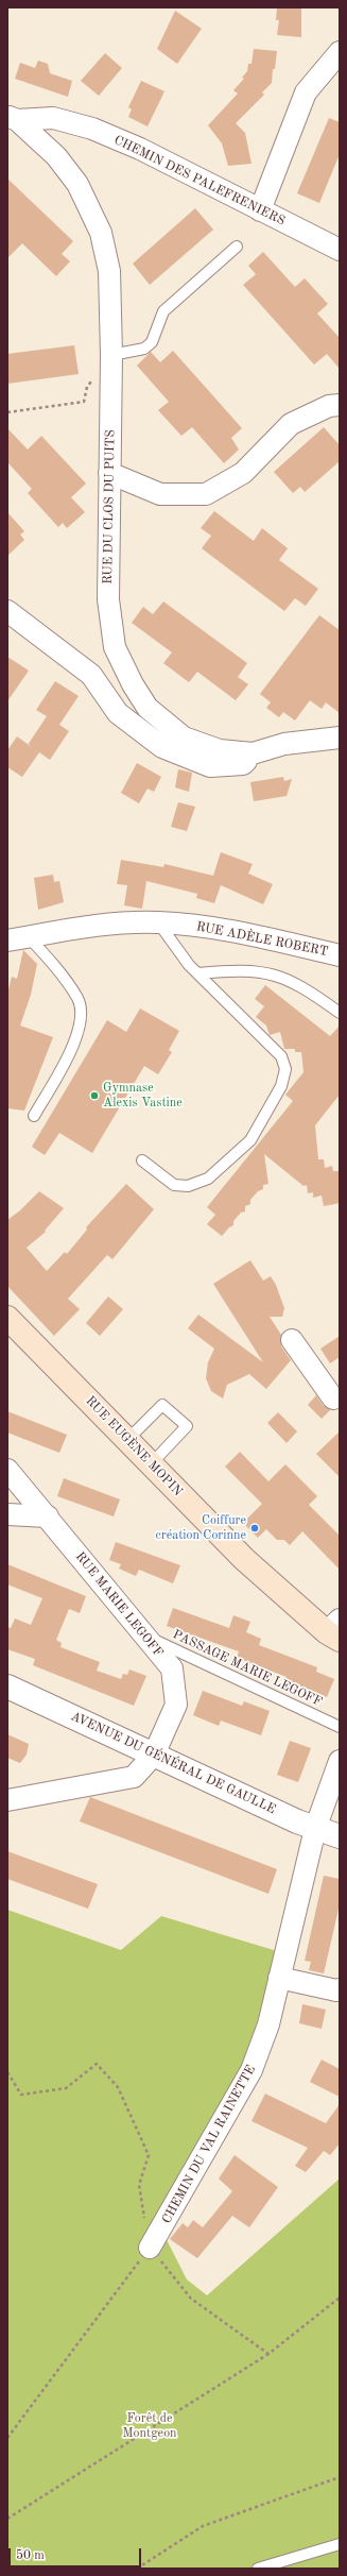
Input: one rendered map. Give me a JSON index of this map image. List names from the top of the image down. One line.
{"streets":{"main road":["RUE EUGÈNE MOPIN"],"street":["CHEMIN DES PALEFRENIERS","RUE DU CLOS DU PUITS","RUE ADÈLE ROBERT","RUE MARIE LEGOFF","AVENUE DU GÉNÉRAL DE GAULLE","CHEMIN DU VAL RAINETTE"],"lane":["PASSAGE MARIE LEGOFF"]},"crossings":[["CHEMIN DES PALEFRENIERS","RUE DU CLOS DU PUITS"],["RUE MARIE LEGOFF","PASSAGE MARIE LEGOFF"],["RUE MARIE LEGOFF","AVENUE DU GÉNÉRAL DE GAULLE"],["AVENUE DU GÉNÉRAL DE GAULLE","CHEMIN DU VAL RAINETTE"]],"parks":["Forêt de Montgeon"],"places":["Gymnase Alexis Vastine","Coiffure création Corinne"],"scale_bar":"50 m"}
